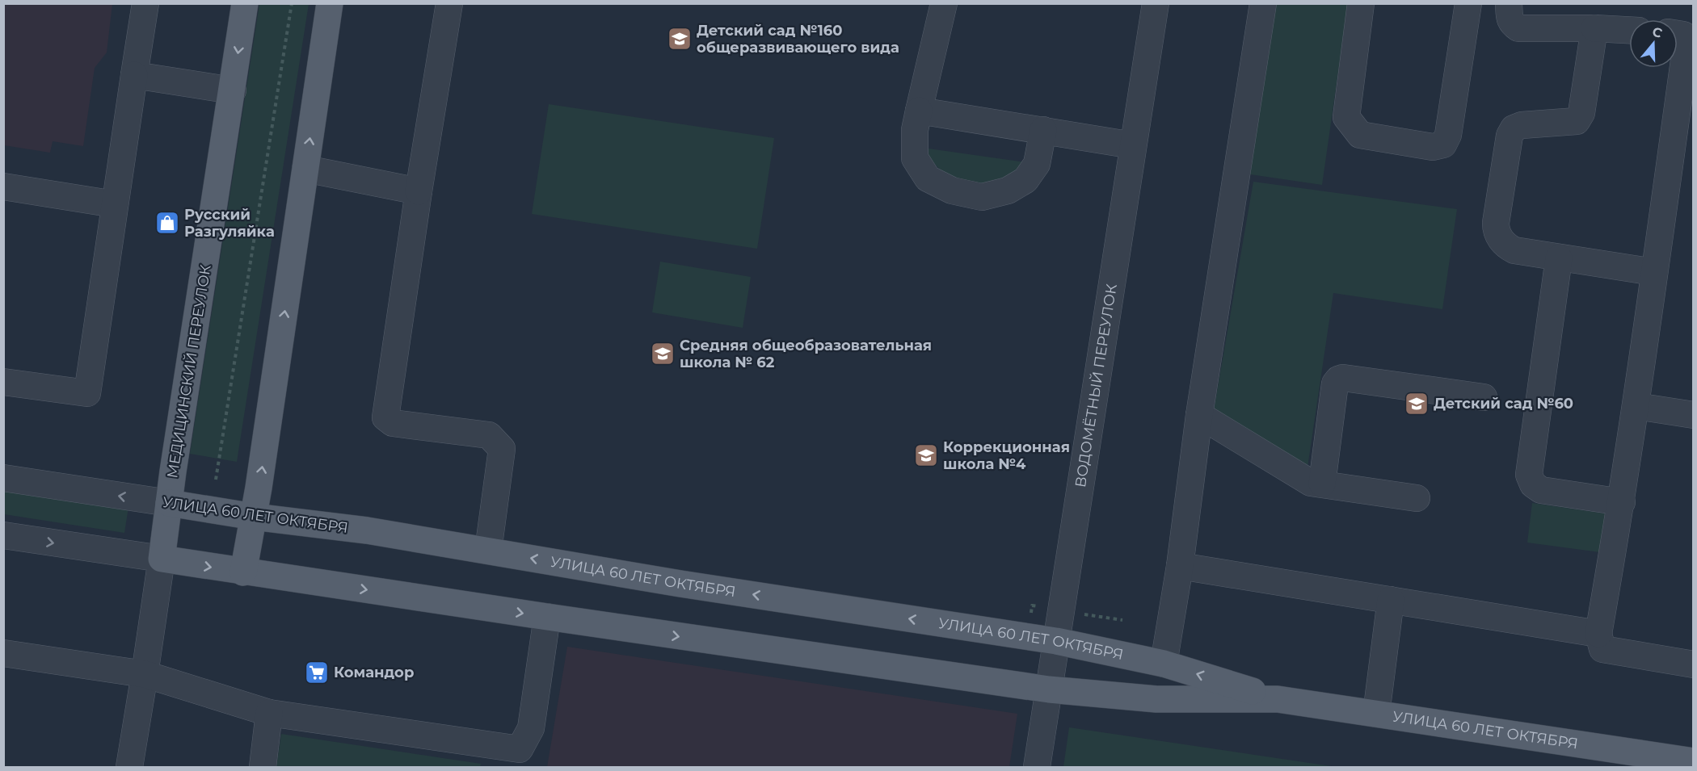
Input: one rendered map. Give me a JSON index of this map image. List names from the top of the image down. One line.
{"streets":{"main road":["МЕДИЦИНСКИЙ ПЕРЕУЛОК","УЛИЦА 60 ЛЕТ ОКТЯБРЯ"],"street":["ВОДОМЁТНЫЙ ПЕРЕУЛОК"]},"crossings":[["МЕДИЦИНСКИЙ ПЕРЕУЛОК","УЛИЦА 60 ЛЕТ ОКТЯБРЯ"],["ВОДОМЁТНЫЙ ПЕРЕУЛОК","УЛИЦА 60 ЛЕТ ОКТЯБРЯ"]],"places":{"school or university":["Детский сад №160 общеразвивающего вида","Средняя общеобразовательная школа № 62","Детский сад №60","Коррекционная школа №4"],"shop":["Русский Разгуляйка"],"supermarket":["Командор"]},"north":"top"}
